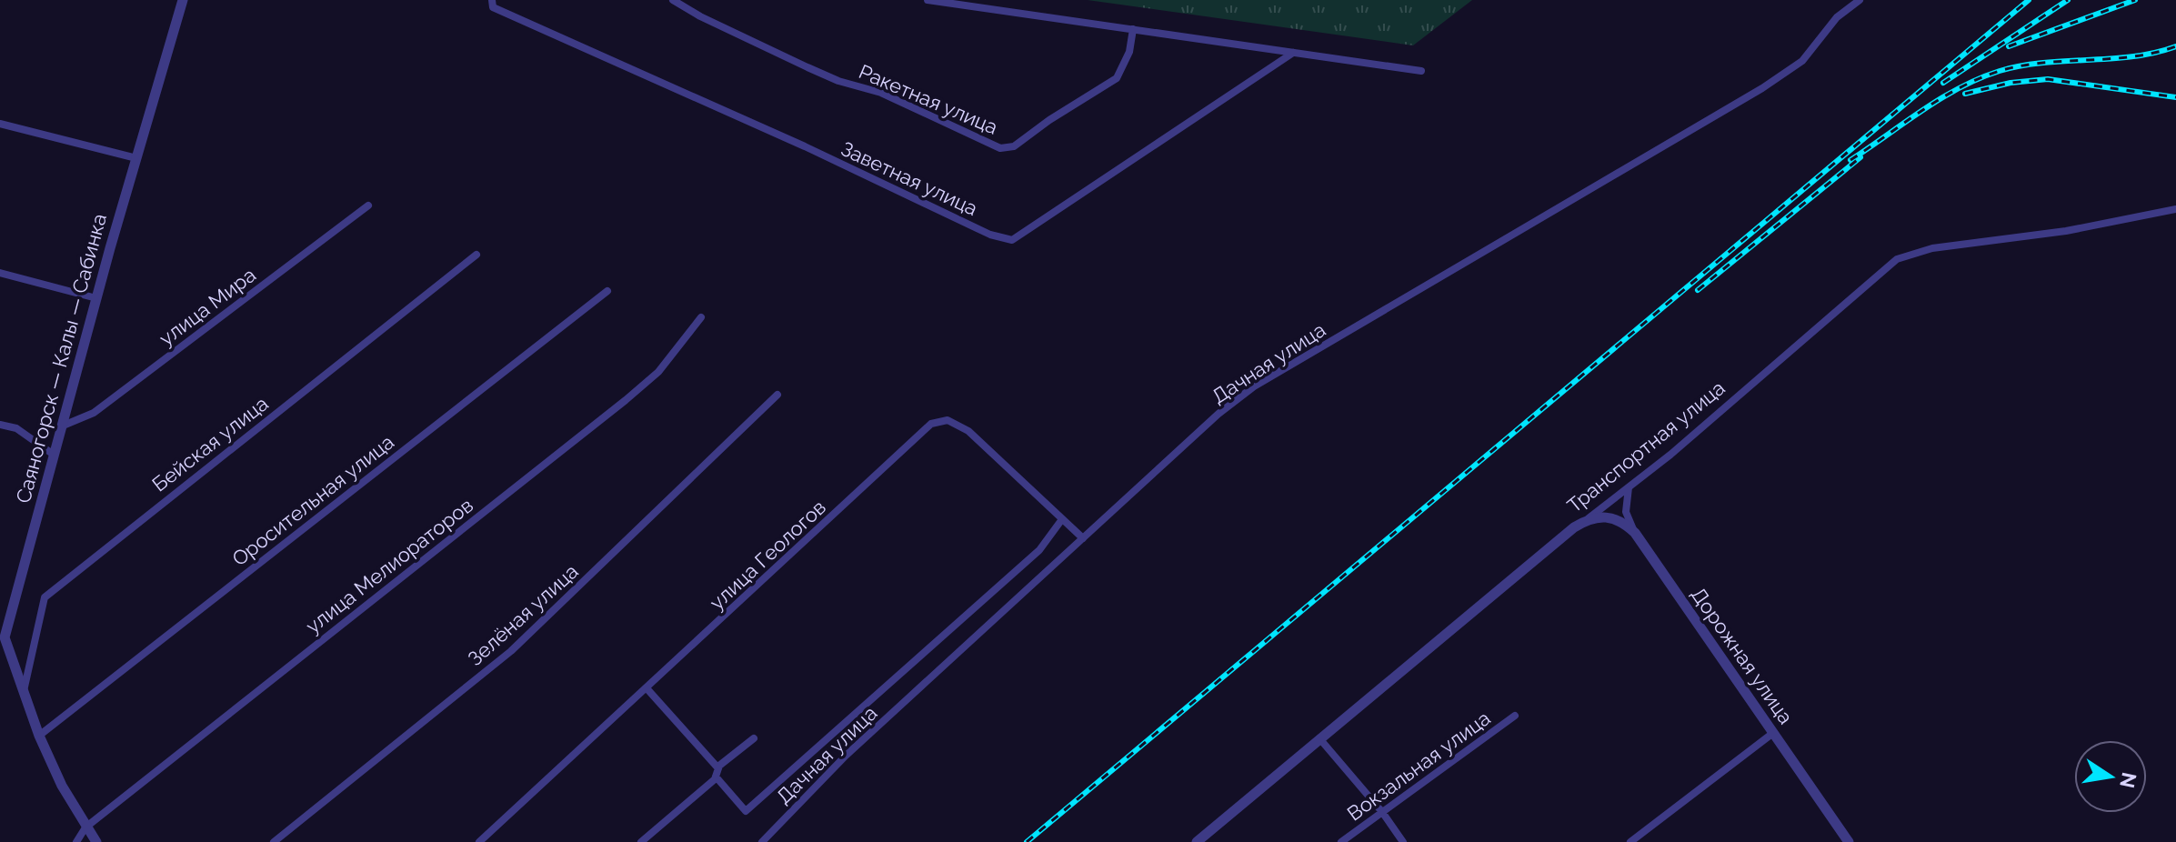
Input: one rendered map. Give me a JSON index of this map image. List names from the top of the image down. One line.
{"streets":{"street":["Ракетная улица","Заветная улица","улица Мира","Саяногорск — Калы — Сабинка","Дачная улица","Бейская улица","Транспортная улица","Оросительная улица","улица Геологов","улица Мелиораторов","Зелёная улица","Дорожная улица","Вокзальная улица"]},"crossings":[["улица Мира","Саяногорск — Калы — Сабинка"],["Дачная улица","улица Геологов"]],"north":"right"}
